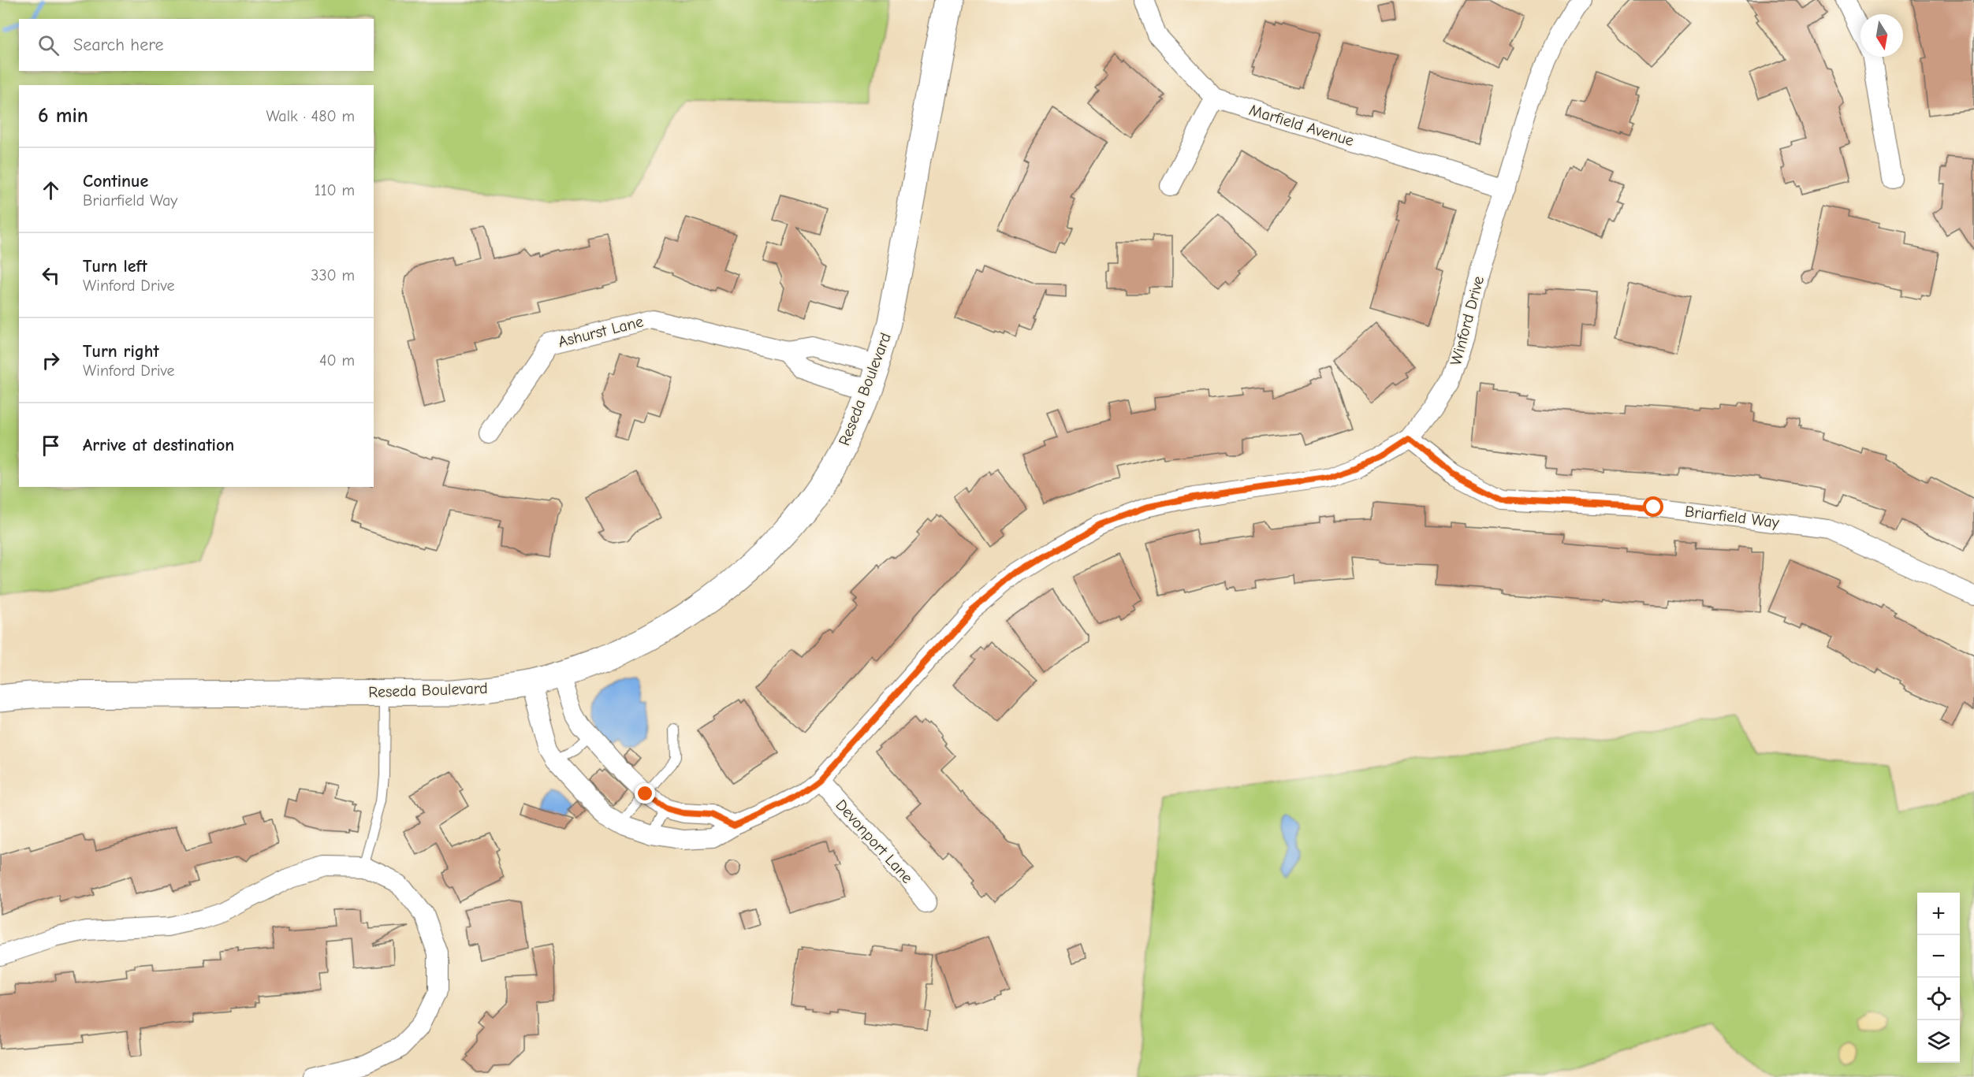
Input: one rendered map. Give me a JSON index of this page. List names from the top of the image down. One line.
{"streets":{"main road":["Reseda Boulevard"],"street":["Marfield Avenue","Winford Drive","Ashurst Lane","Briarfield Way","Devonport Lane"]},"crossings":[["Marfield Avenue","Winford Drive"],["Winford Drive","Reseda Boulevard"],["Winford Drive","Briarfield Way"],["Winford Drive","Devonport Lane"],["Ashurst Lane","Reseda Boulevard"]],"north":"bottom","page":{"search":"Search here","heading":["6 min","Walk · 480 m"],"list":[["Continue","Briarfield Way","110 m"],["Turn left","Winford Drive","330 m"],["Turn right","Winford Drive","40 m"],"Arrive at destination"],"map_buttons":["+","−"]}}
